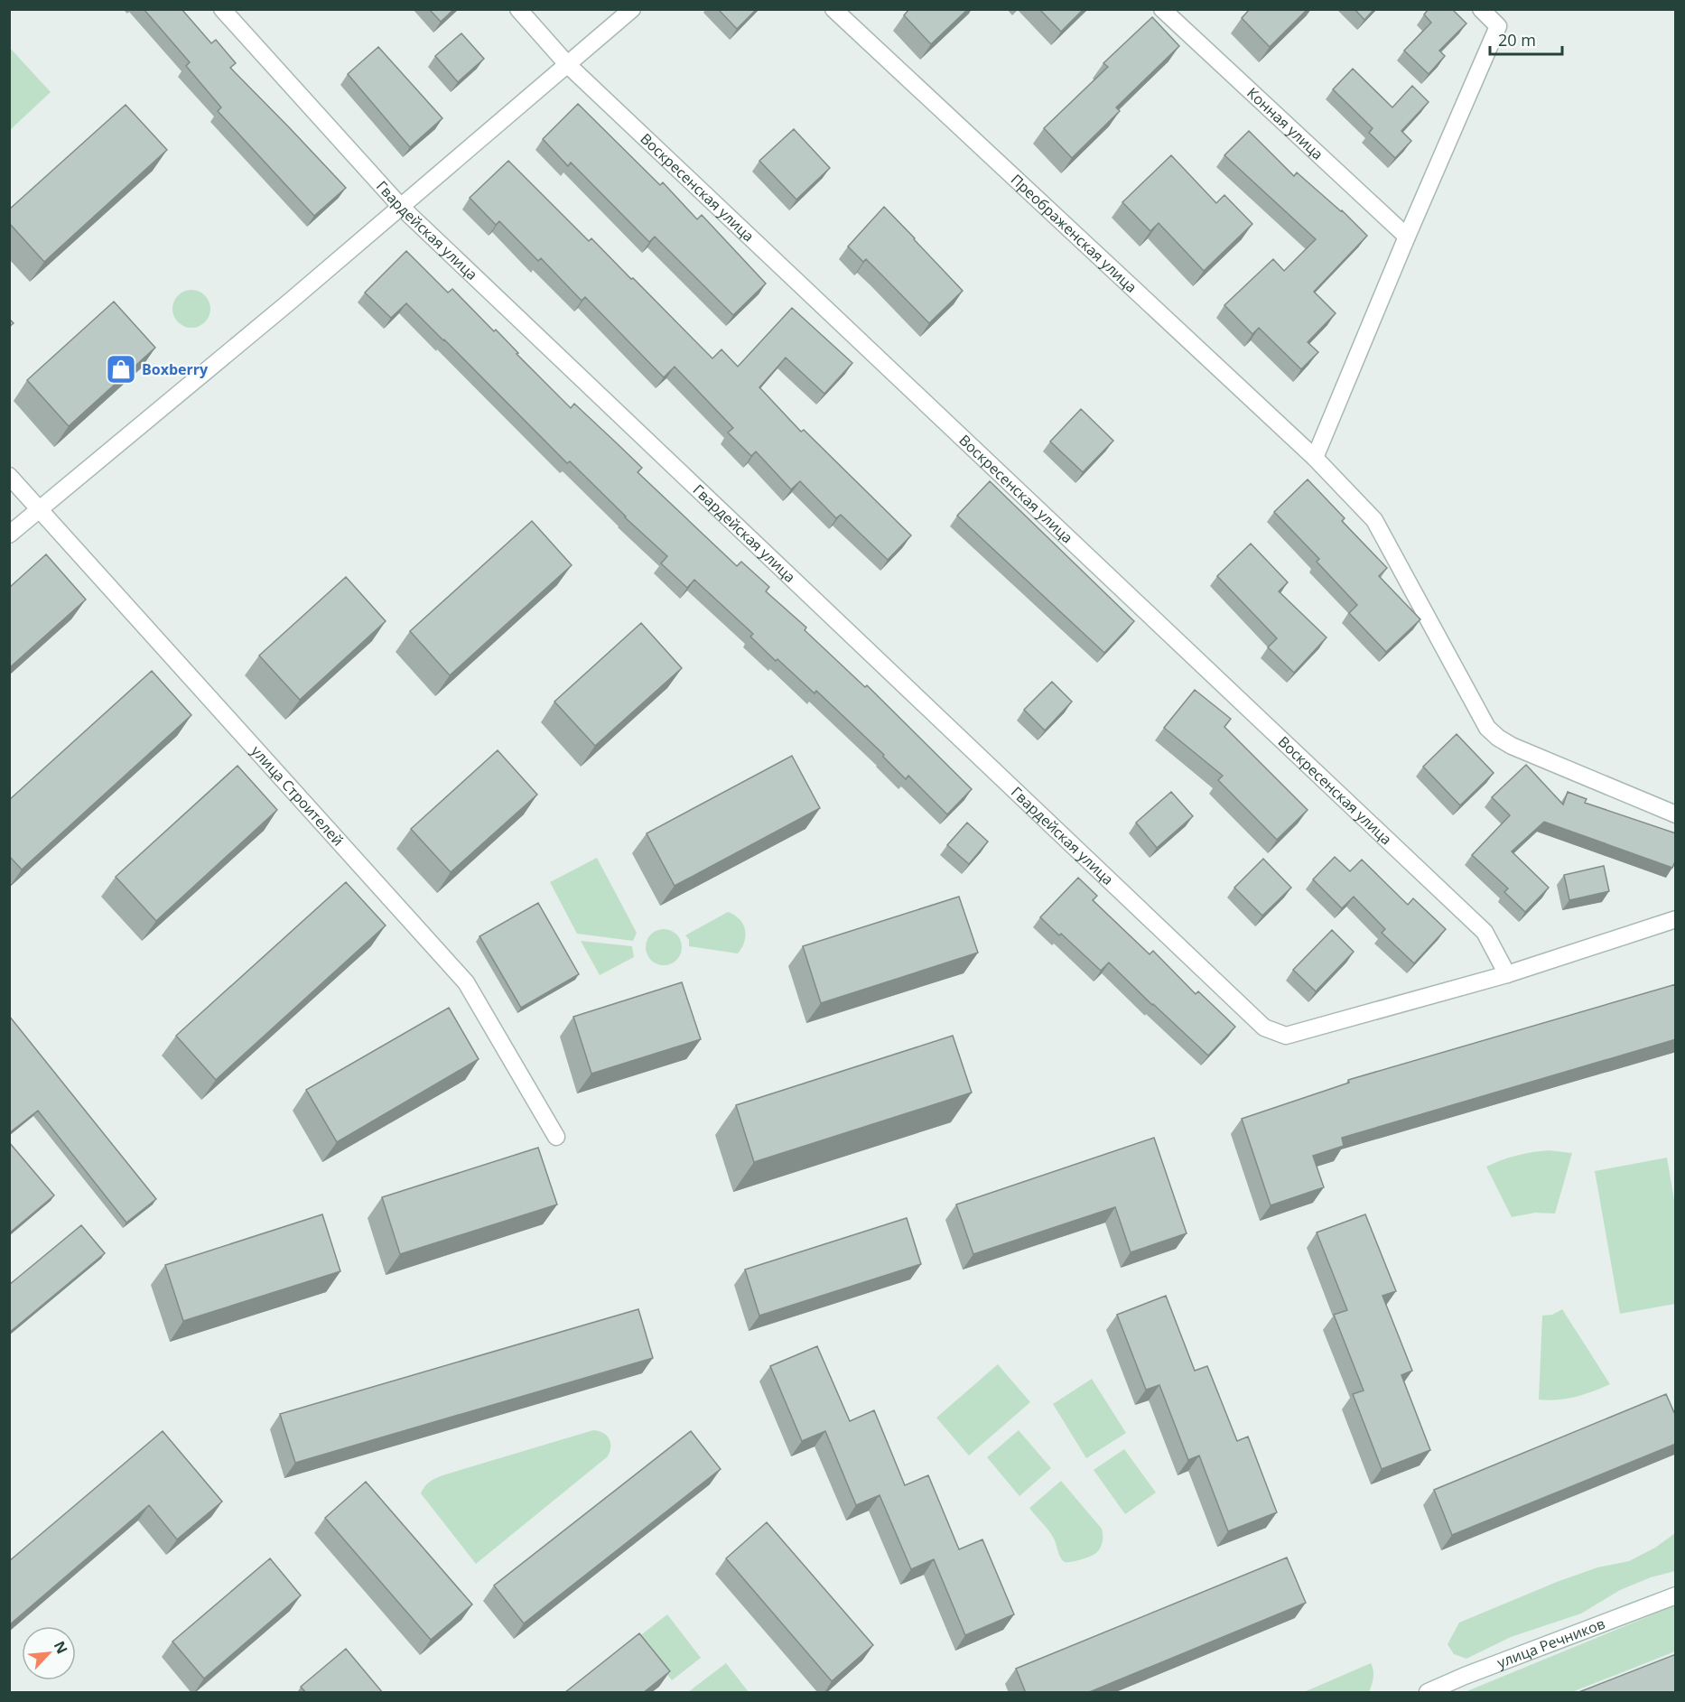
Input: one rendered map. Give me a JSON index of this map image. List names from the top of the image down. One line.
{"streets":{"street":["Конная улица","Воскресенская улица","Гвардейская улица","Преображенская улица","улица Строителей","улица Речников"]},"crossings":[["Воскресенская улица","Гвардейская улица"]],"places":{"shop":["Boxberry"]},"scale_bar":"20 m","north":"top right"}
